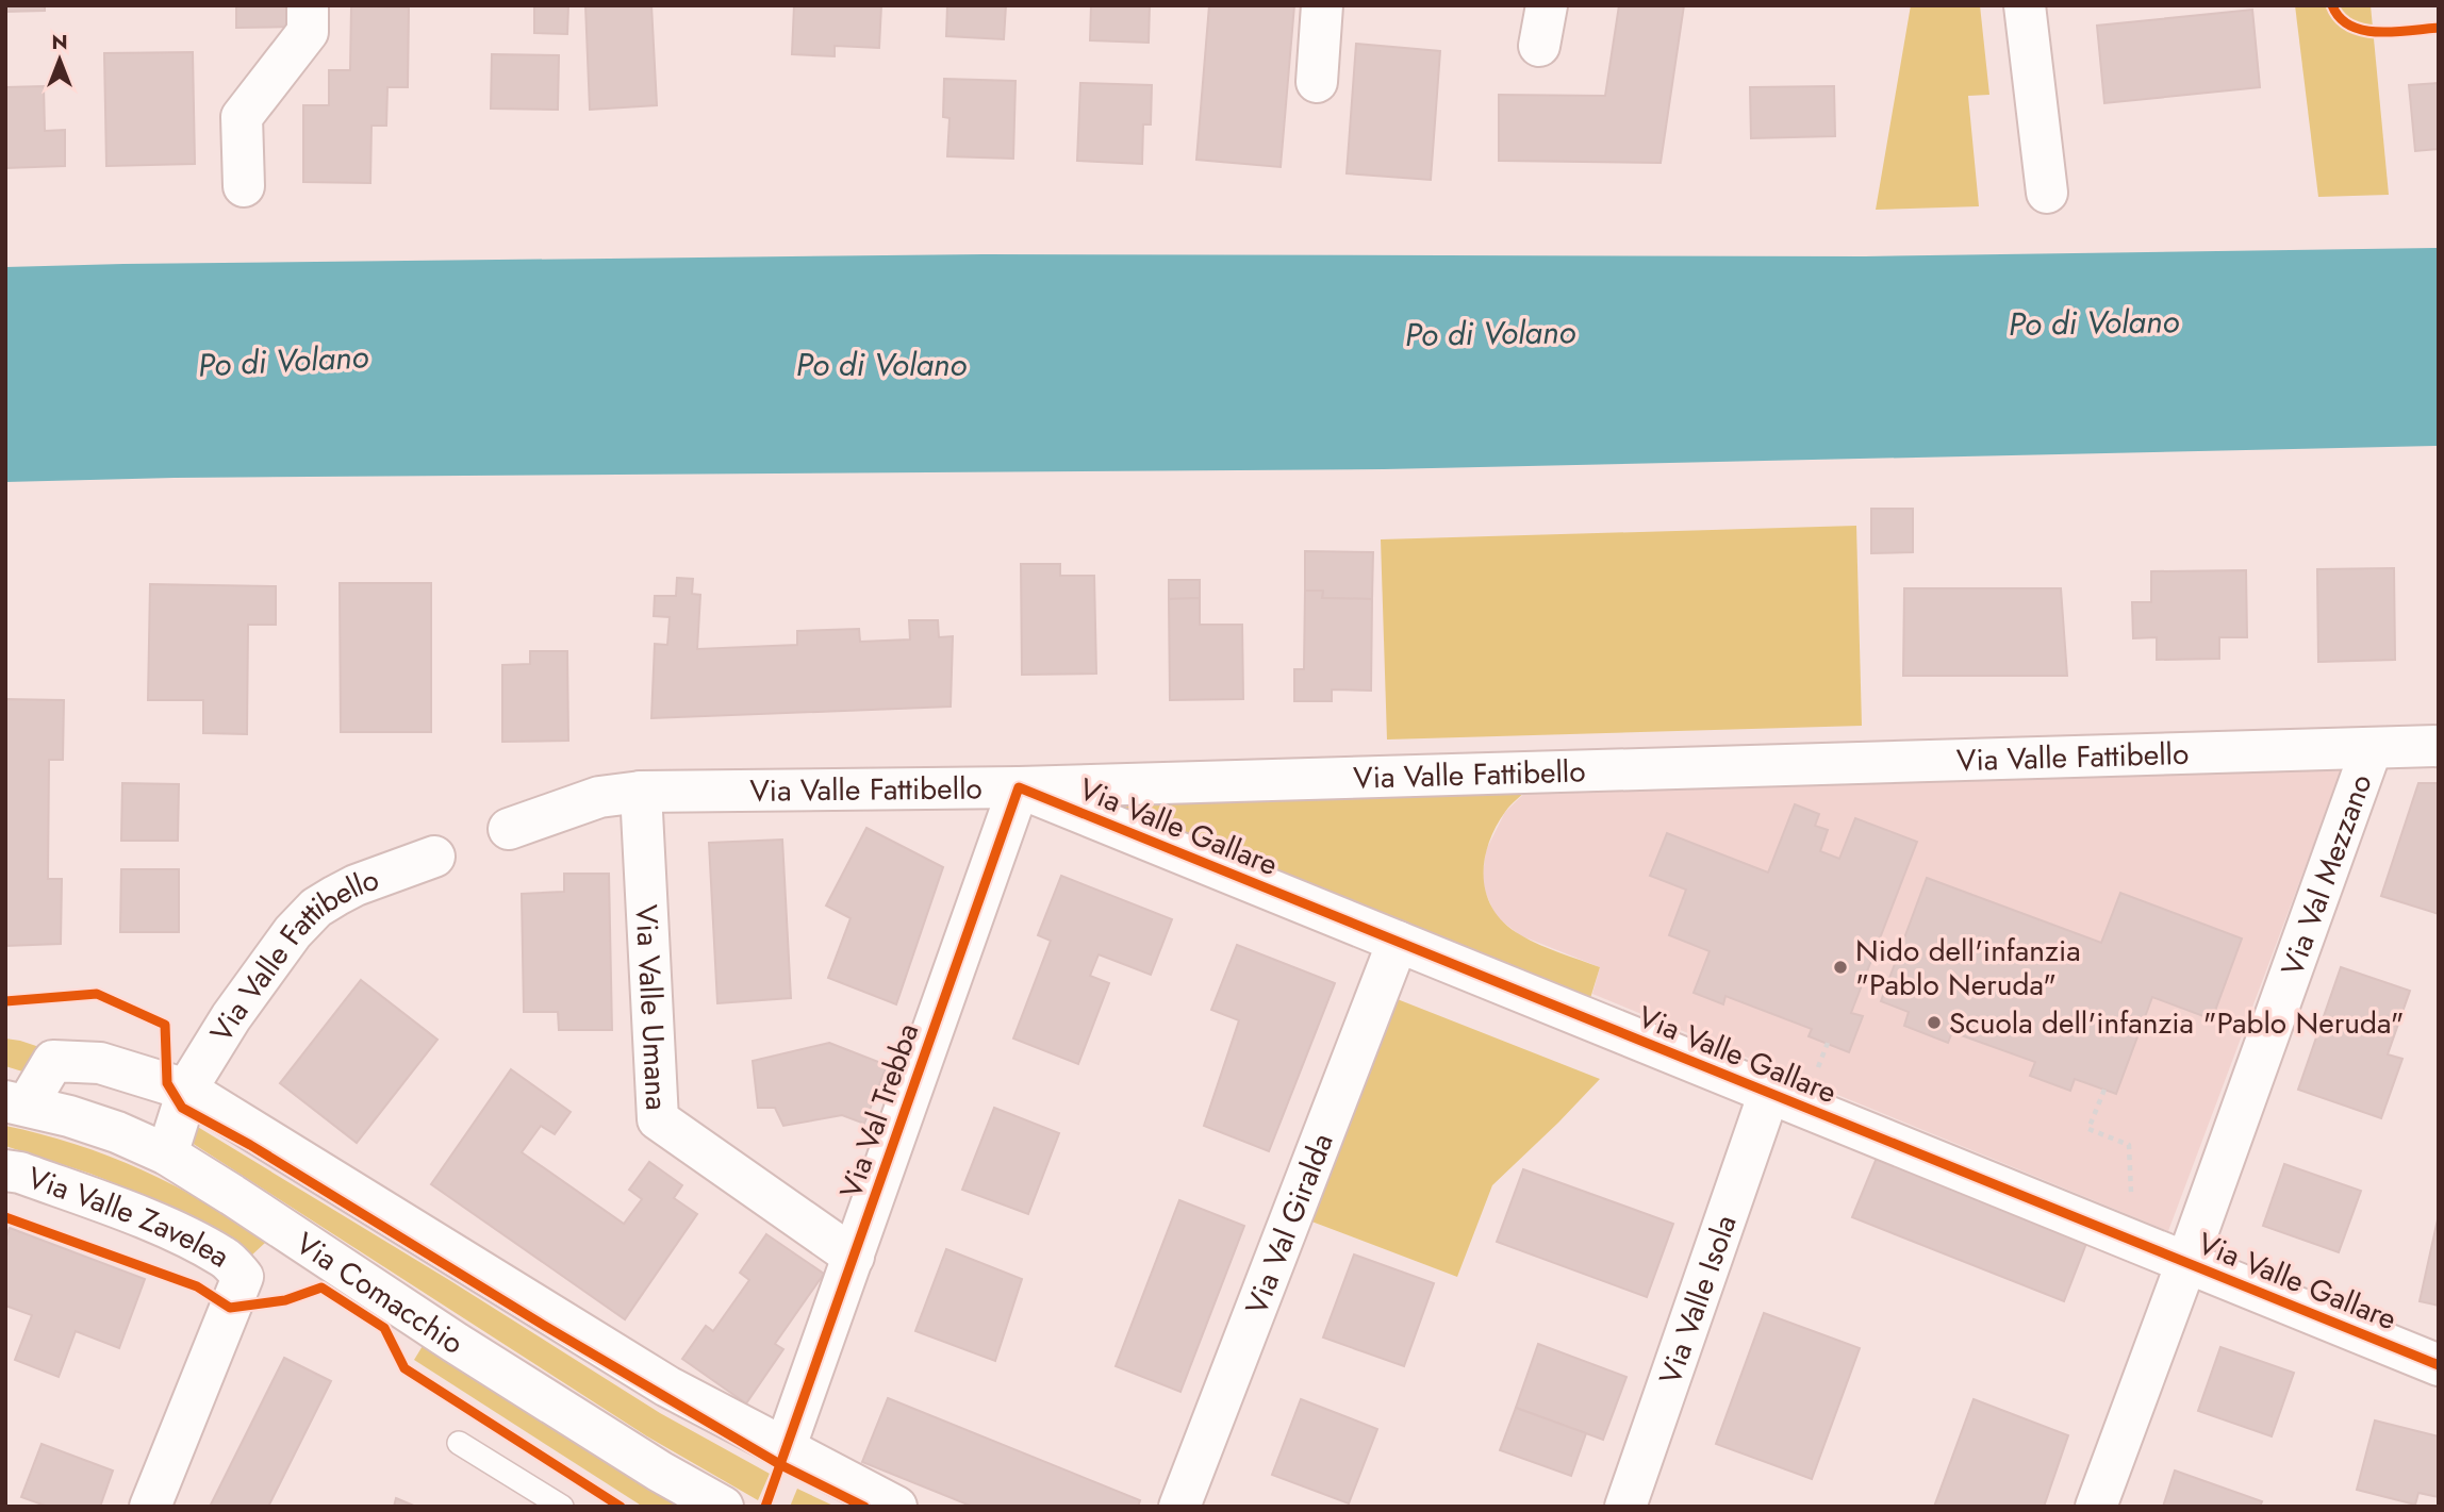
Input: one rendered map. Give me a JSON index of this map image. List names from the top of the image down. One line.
{"streets":{"street":["Via Valle Fattibello","Via Valle Gallare","Via Val Mezzano","Via Valle Umana","Via Val Trebba","Via Valle Zavelea","Via Val Giralda","Via Comacchio","Via Valle Isola"]},"crossings":[["Via Valle Fattibello","Via Valle Gallare"],["Via Valle Fattibello","Via Val Mezzano"],["Via Valle Fattibello","Via Valle Umana"],["Via Valle Fattibello","Via Val Trebba"],["Via Valle Fattibello","Via Comacchio"],["Via Valle Gallare","Via Val Mezzano"],["Via Valle Gallare","Via Val Trebba"],["Via Valle Gallare","Via Val Giralda"],["Via Valle Gallare","Via Valle Isola"],["Via Valle Umana","Via Val Trebba"],["Via Val Trebba","Via Comacchio"]],"water":["Po di Volano"],"places":["Nido dell'infanzia \"Pablo Neruda\"","Scuola dell'infanzia \"Pablo Neruda\""],"north":"top"}
